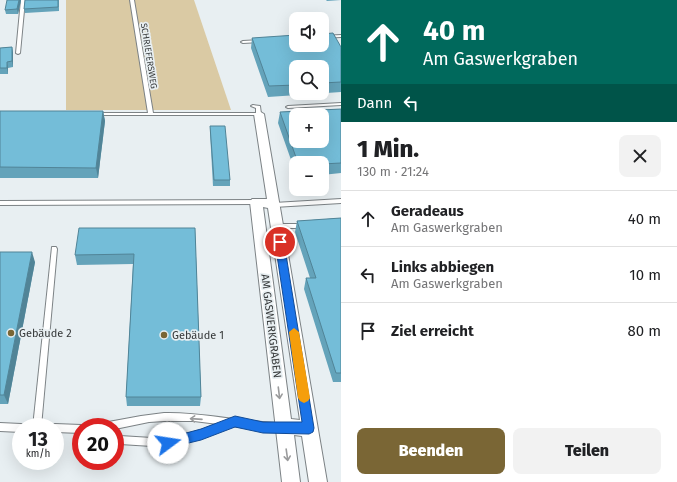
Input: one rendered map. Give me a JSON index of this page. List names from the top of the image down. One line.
{"streets":{"street":["AM GASWERKGRABEN"],"lane":["SCHRIEFERSWEG"]},"places":["Gebäude 2","Gebäude 1"],"page":{"turn":["40 m","Am Gaswerkgraben"],"map_buttons":["+","−"],"then":"Dann","heading":["1 Min.","130 m · 21:24"],"list":[{"name":"Geradeaus","note":"Am Gaswerkgraben","value":"40 m"},{"name":"Links abbiegen","note":"Am Gaswerkgraben","value":"10 m"},{"name":"Ziel erreicht","value":"80 m"}],"speed":"13 km/h","limit":"20","buttons":["Beenden","Teilen"]}}
